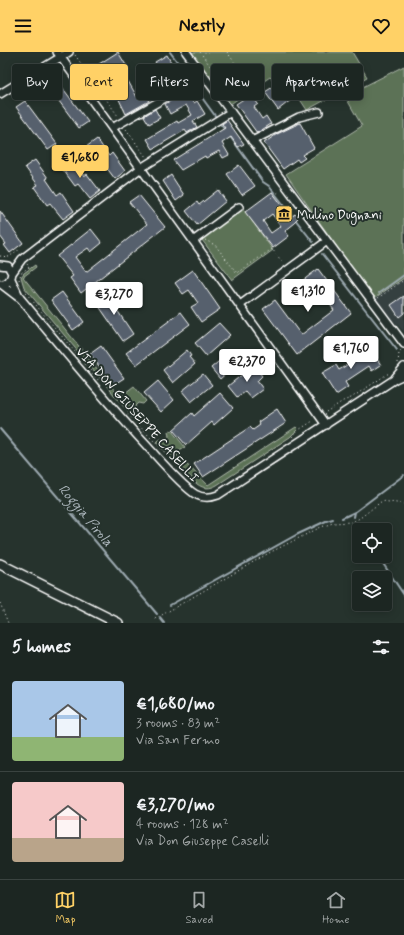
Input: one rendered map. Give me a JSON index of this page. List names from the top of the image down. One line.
{"streets":{"street":["VIA DON GIUSEPPE CASELLI"]},"water":["Roggia Pirola"],"places":{"museum":["Mulino Dugnani"]},"page":{"header":"Nestly","chip":["Buy","Rent","Filters","New","Apartment"],"price":["€1,680","€1,310","€3,270","€1,760","€2,370"],"heading":"5 homes","list":[{"name":"€1,680/mo","note":"3 rooms · 83 m² · Via San Fermo"},{"name":"€3,270/mo","note":"4 rooms · 128 m² · Via Don Giuseppe Caselli"}],"tabs":["Map","Saved","Home"]}}
